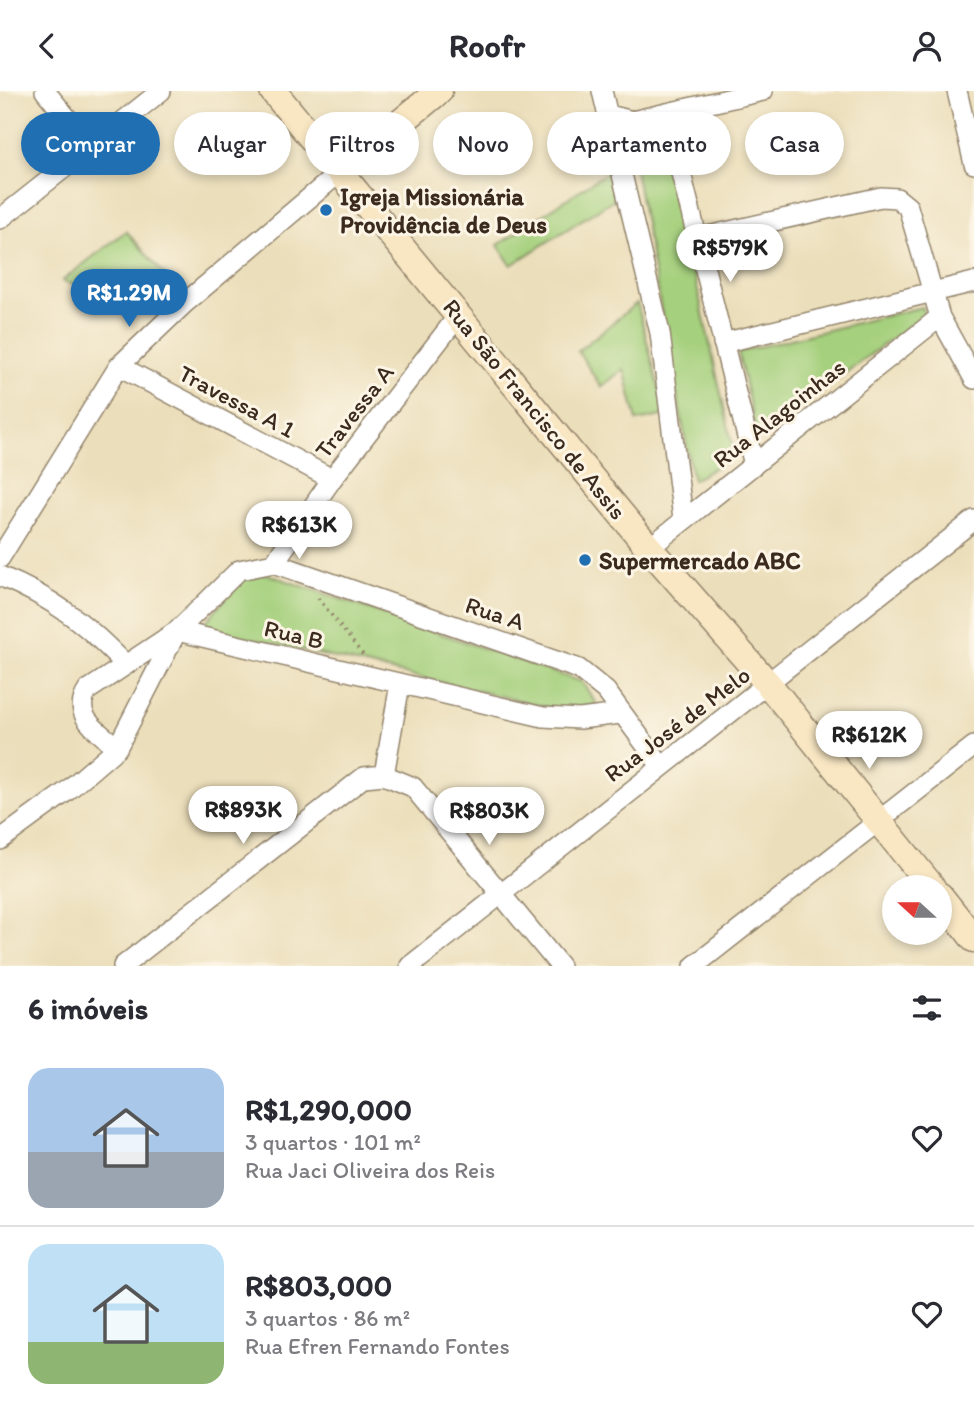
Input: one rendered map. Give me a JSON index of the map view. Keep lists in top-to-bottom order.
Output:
{
  "streets": {
    "street": [
      "Travessa A 1",
      "Rua São Francisco de Assis",
      "Travessa A",
      "Rua Alagoinhas",
      "Rua A",
      "Rua B",
      "Rua José de Melo"
    ]
  },
  "crossings": [
    ["Travessa A 1", "Travessa A"],
    ["Rua São Francisco de Assis", "Travessa A"],
    ["Rua São Francisco de Assis", "Rua Alagoinhas"],
    ["Rua São Francisco de Assis", "Rua José de Melo"],
    ["Travessa A", "Rua A"],
    ["Rua A", "Rua B"],
    ["Rua A", "Rua José de Melo"]
  ],
  "places": ["Igreja Missionária Providência de Deus", "Supermercado ABC"],
  "north": "left",
  "page": {
    "header": "Roofr",
    "chip": [
      "Comprar",
      "Alugar",
      "Filtros",
      "Novo",
      "Apartamento",
      "Casa"
    ],
    "price": [
      "R$579K",
      "R$1.29M",
      "R$613K",
      "R$612K",
      "R$893K",
      "R$803K"
    ],
    "heading": "6 imóveis",
    "list": [
      {
        "name": "R$1,290,000",
        "note": "3 quartos · 101 m² · Rua Jaci Oliveira dos Reis"
      },
      {
        "name": "R$803,000",
        "note": "3 quartos · 86 m² · Rua Efren Fernando Fontes"
      }
    ]
  }
}
